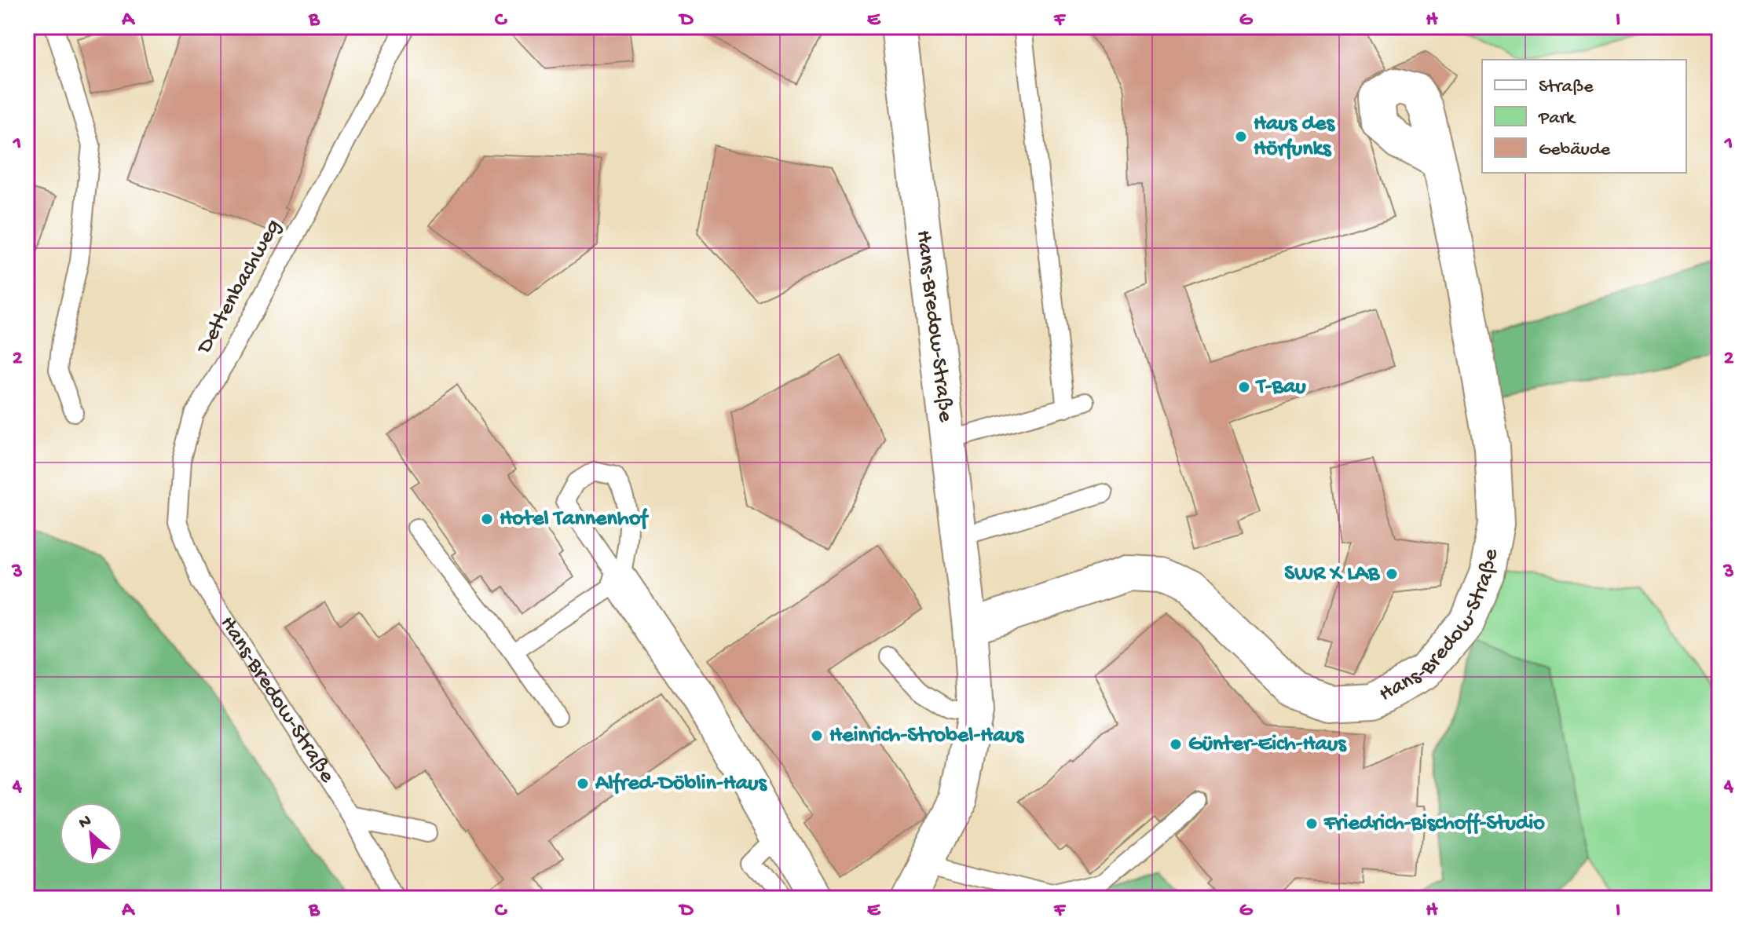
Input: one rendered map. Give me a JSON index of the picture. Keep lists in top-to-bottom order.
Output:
{
  "streets": {
    "street": ["Hans-Bredow-Straße"],
    "lane": ["Dettenbachweg"]
  },
  "crossings": [
    ["Dettenbachweg", "Hans-Bredow-Straße"]
  ],
  "places": [
    "Haus des Hörfunks",
    "T-Bau",
    "Hotel Tannenhof",
    "SWR X LAB",
    "Heinrich-Strobel-Haus",
    "Günter-Eich-Haus",
    "Alfred-Döblin-Haus",
    "Friedrich-Bischoff-Studio"
  ],
  "legend": ["Straße", "Park", "Gebäude"],
  "north": "top left",
  "grid": {
    "columns": [
      "A",
      "B",
      "C",
      "D",
      "E",
      "F",
      "G",
      "H",
      "I"
    ],
    "rows": [
      "1",
      "2",
      "3",
      "4"
    ]
  }
}
